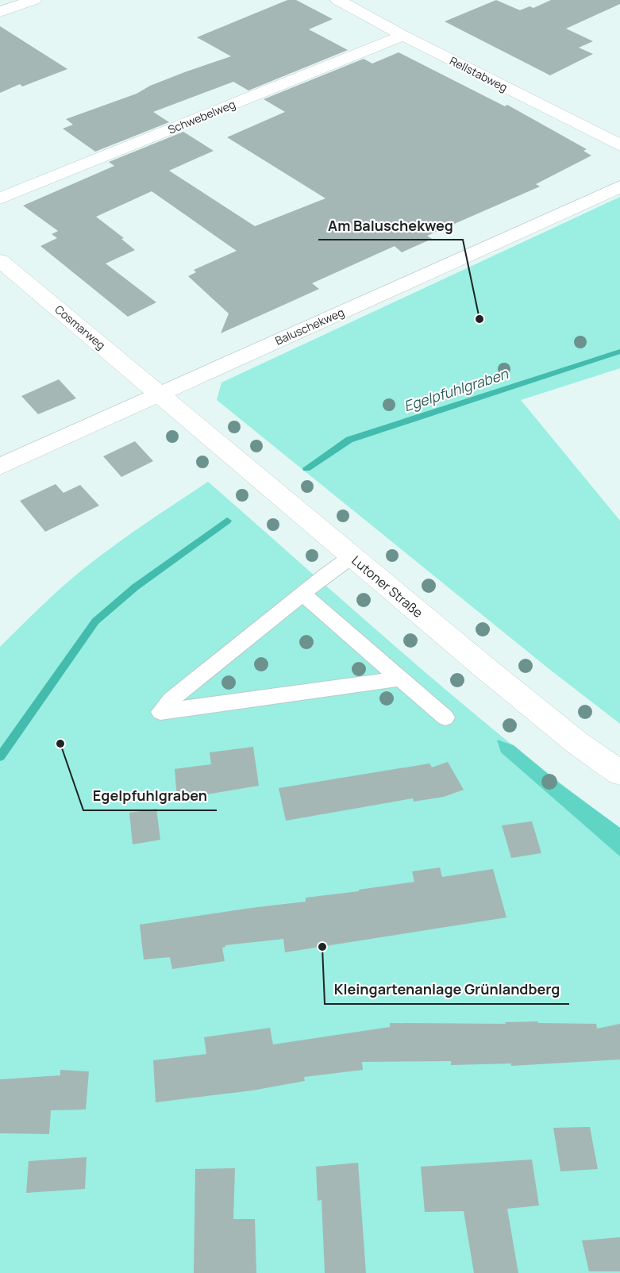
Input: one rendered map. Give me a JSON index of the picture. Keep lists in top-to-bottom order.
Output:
{
  "streets": {
    "street": [
      "Rellstabweg",
      "Schwebelweg",
      "Baluschekweg",
      "Cosmarweg",
      "Lutoner Straße"
    ]
  },
  "crossings": [
    ["Rellstabweg", "Schwebelweg"],
    ["Baluschekweg", "Cosmarweg"],
    ["Baluschekweg", "Lutoner Straße"],
    ["Cosmarweg", "Lutoner Straße"]
  ],
  "water": ["Egelpfuhlgraben"],
  "places": ["Am Baluschekweg", "Egelpfuhlgraben", "Kleingartenanlage Grünlandberg"]
}
